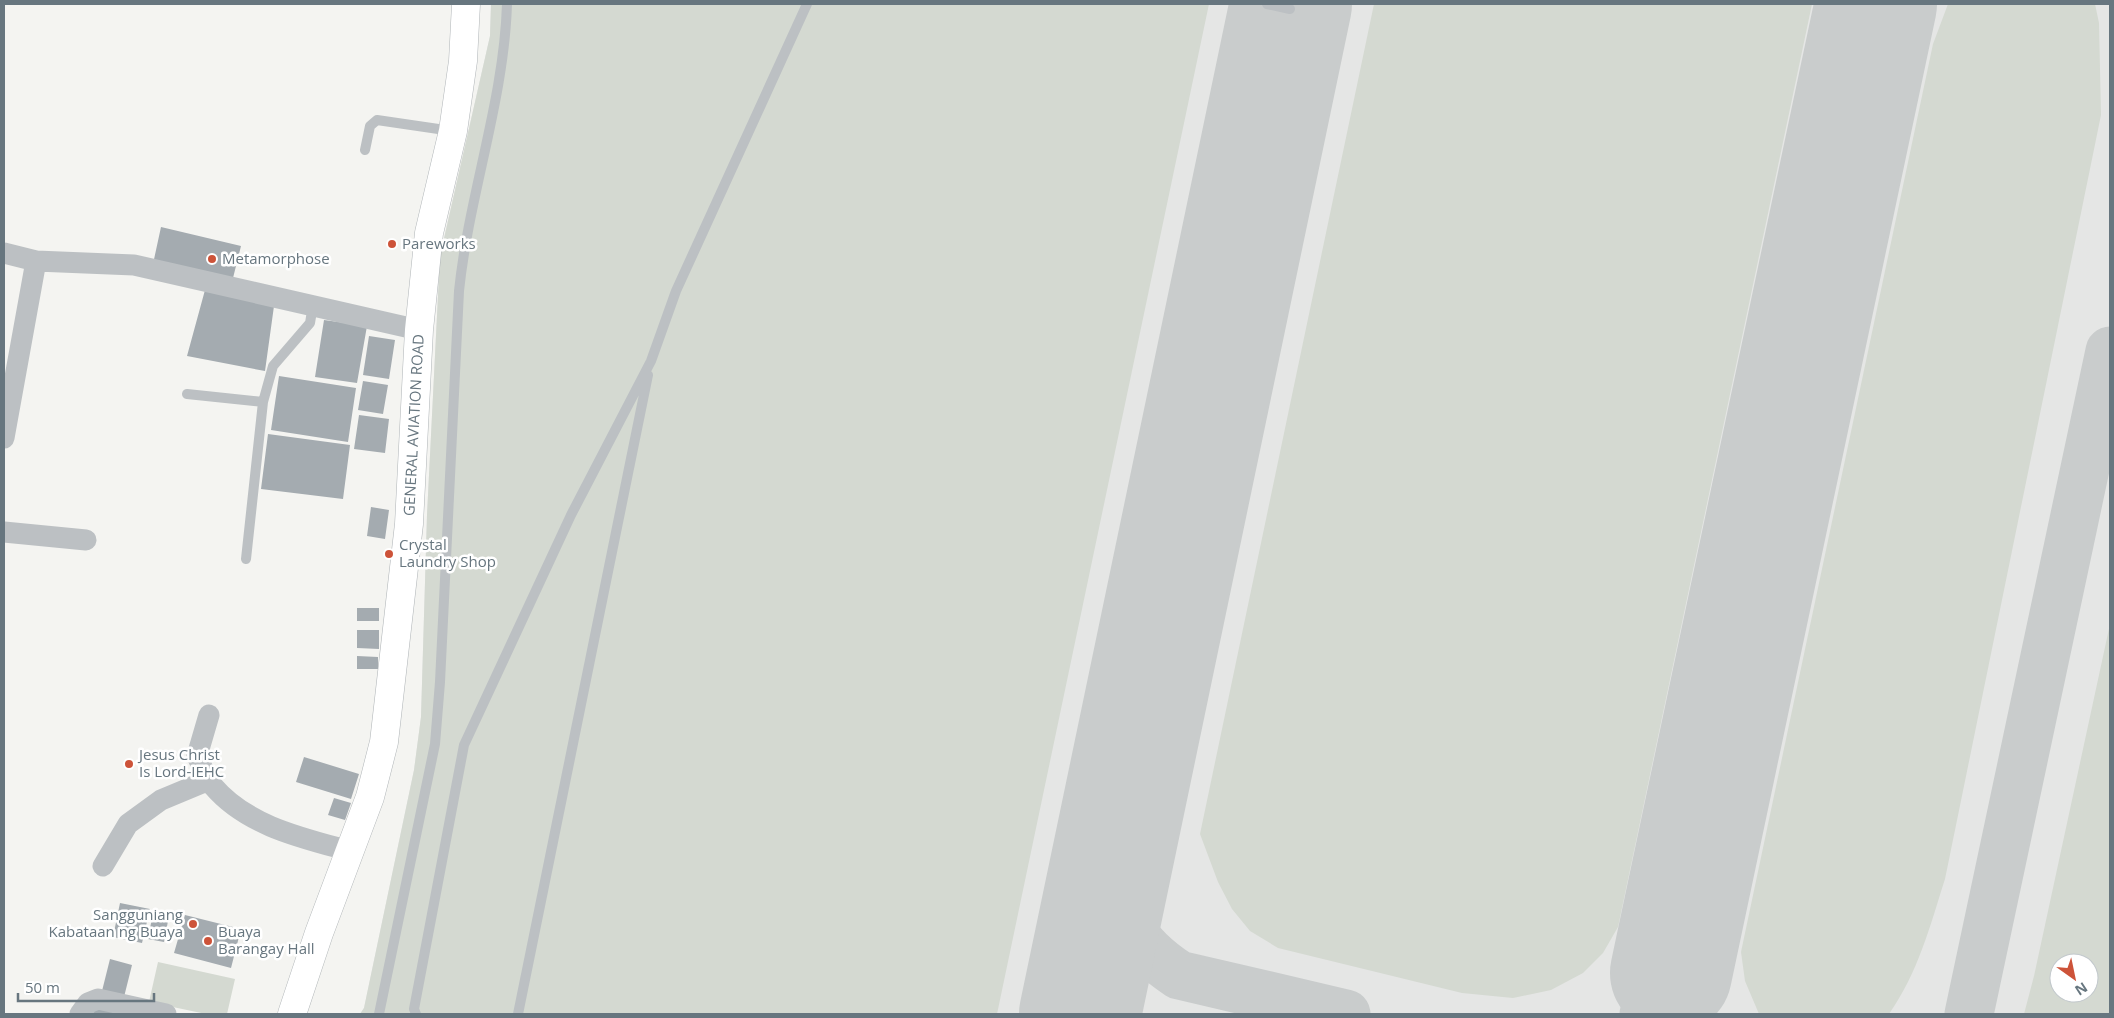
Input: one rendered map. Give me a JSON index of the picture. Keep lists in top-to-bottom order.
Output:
{
  "streets": {
    "main road": ["GENERAL AVIATION ROAD"]
  },
  "places": [
    "Pareworks",
    "Metamorphose",
    "Crystal Laundry Shop",
    "Jesus Christ Is Lord-IEHC",
    "Sangguniang Kabataan ng Buaya",
    "Buaya Barangay Hall"
  ],
  "scale_bar": "50 m",
  "north": "bottom right"
}
